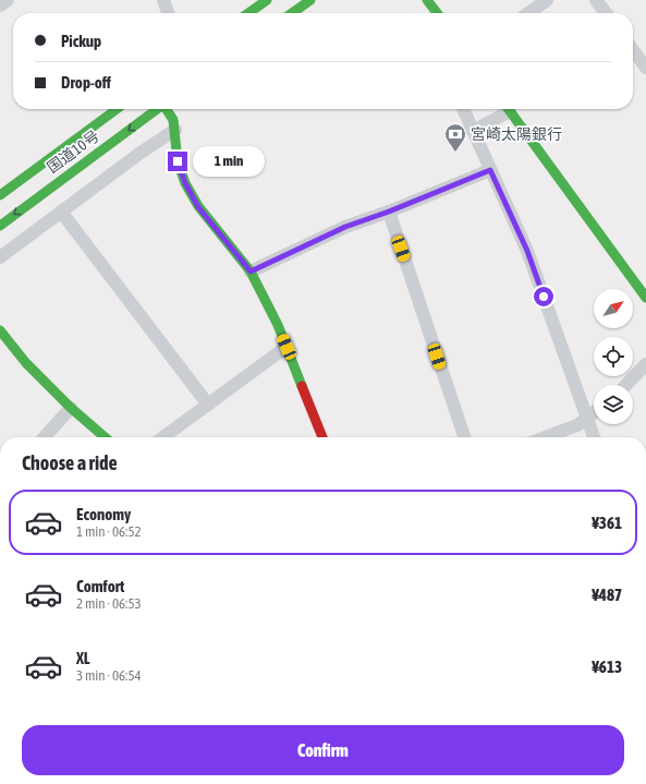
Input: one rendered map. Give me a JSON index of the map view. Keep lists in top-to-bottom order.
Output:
{
  "streets": {
    "main road": ["国道10号"]
  },
  "places": {
    "bank": ["宮崎太陽銀行"]
  },
  "north": "top right",
  "page": {
    "banner": ["Pickup", "Drop-off"],
    "bubble": "1 min",
    "heading": "Choose a ride",
    "list": [
      {
        "name": "Economy",
        "note": "1 min · 06:52",
        "value": "¥361"
      },
      {
        "name": "Comfort",
        "note": "2 min · 06:53",
        "value": "¥487"
      },
      {
        "name": "XL",
        "note": "3 min · 06:54",
        "value": "¥613"
      }
    ],
    "buttons": "Confirm"
  }
}
